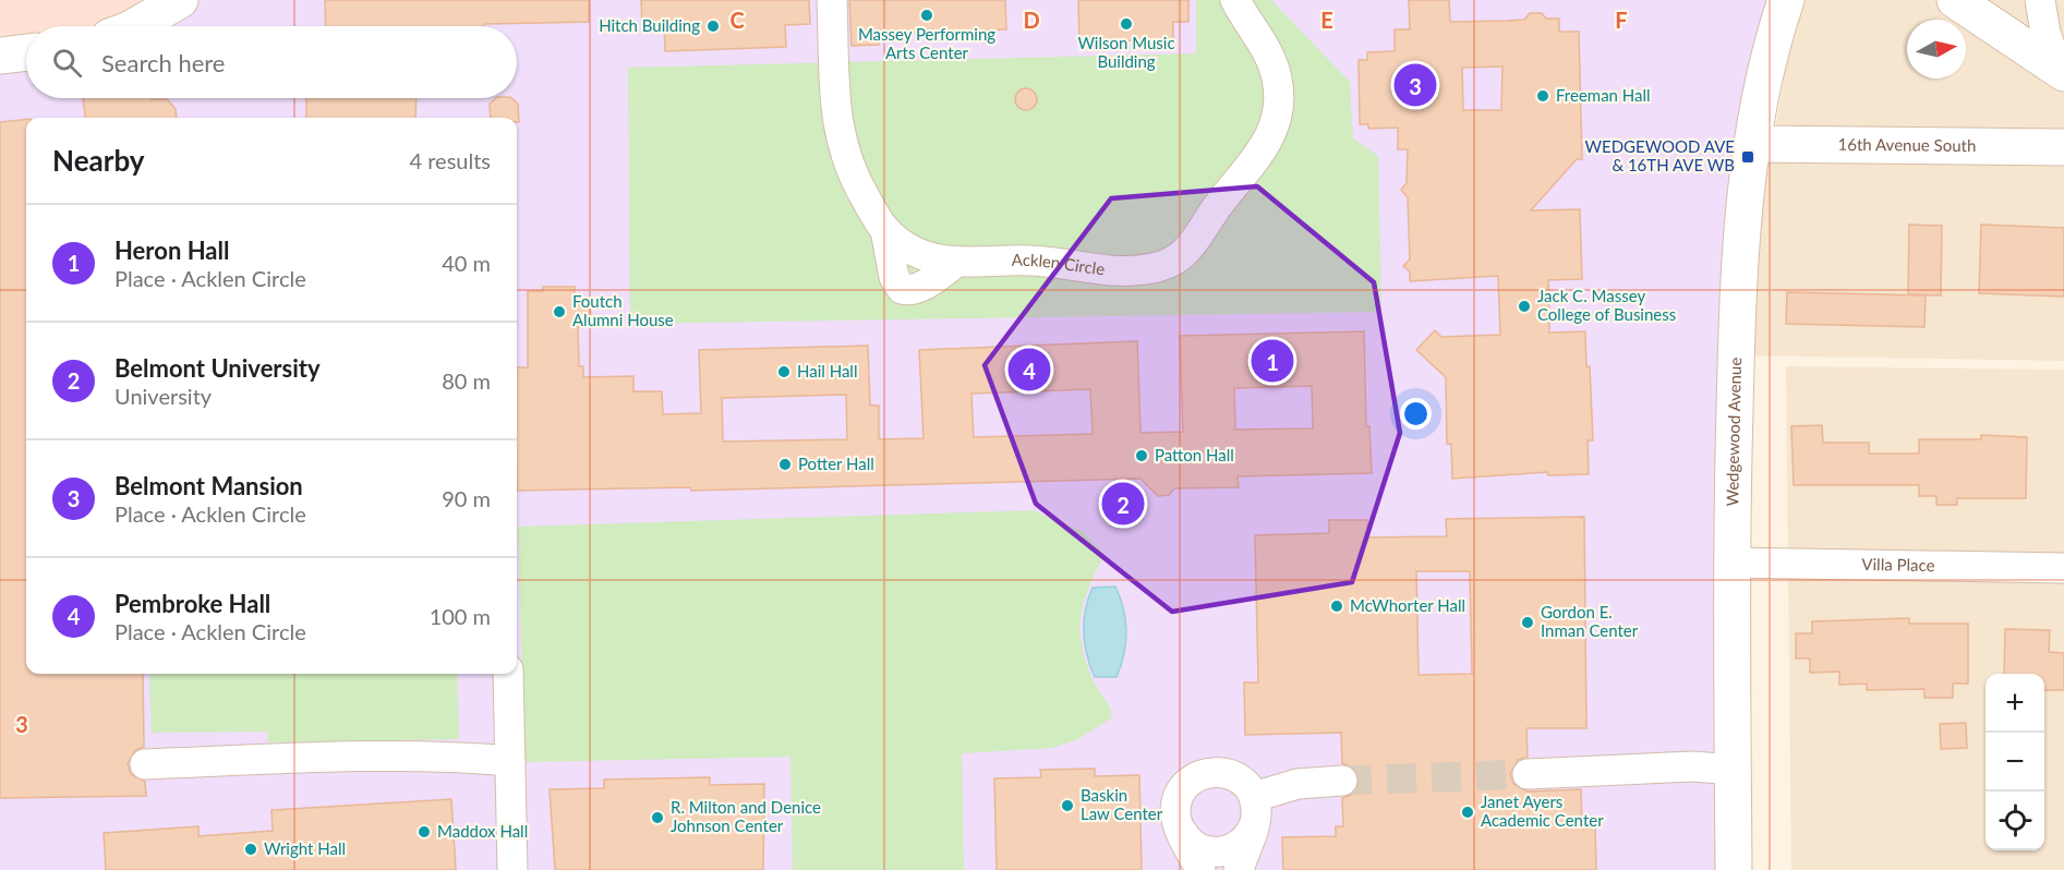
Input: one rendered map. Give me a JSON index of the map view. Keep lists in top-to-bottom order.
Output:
{
  "streets": {
    "main road": ["16th Avenue South", "Wedgewood Avenue"],
    "street": ["Acklen Circle", "Villa Place"]
  },
  "crossings": [
    ["16th Avenue South", "Wedgewood Avenue"],
    ["Wedgewood Avenue", "Villa Place"]
  ],
  "places": {
    "other": [
      "Massey Performing Arts Center",
      "Wilson Music Building",
      "Hitch Building",
      "Freeman Hall",
      "Jack C. Massey College of Business",
      "Foutch Alumni House",
      "Hail Hall",
      "Patton Hall",
      "Potter Hall",
      "McWhorter Hall",
      "Gordon E. Inman Center",
      "Baskin Law Center",
      "Janet Ayers Academic Center",
      "R. Milton and Denice Johnson Center",
      "Maddox Hall",
      "Wright Hall"
    ],
    "transit": ["WEDGEWOOD AVE & 16TH AVE WB"]
  },
  "north": "right",
  "page": {
    "search": "Search here",
    "pins": [
      "3",
      "1",
      "4",
      "2"
    ],
    "heading": ["Nearby", "4 results"],
    "list": [
      {
        "mark": "1",
        "name": "Heron Hall",
        "note": "Place · Acklen Circle",
        "value": "40 m"
      },
      {
        "mark": "2",
        "name": "Belmont University",
        "note": "University",
        "value": "80 m"
      },
      {
        "mark": "3",
        "name": "Belmont Mansion",
        "note": "Place · Acklen Circle",
        "value": "90 m"
      },
      {
        "mark": "4",
        "name": "Pembroke Hall",
        "note": "Place · Acklen Circle",
        "value": "100 m"
      }
    ],
    "map_buttons": ["+", "−"]
  },
  "grid": {
    "columns": [
      "C",
      "D",
      "E",
      "F"
    ],
    "rows": ["3"]
  }
}
